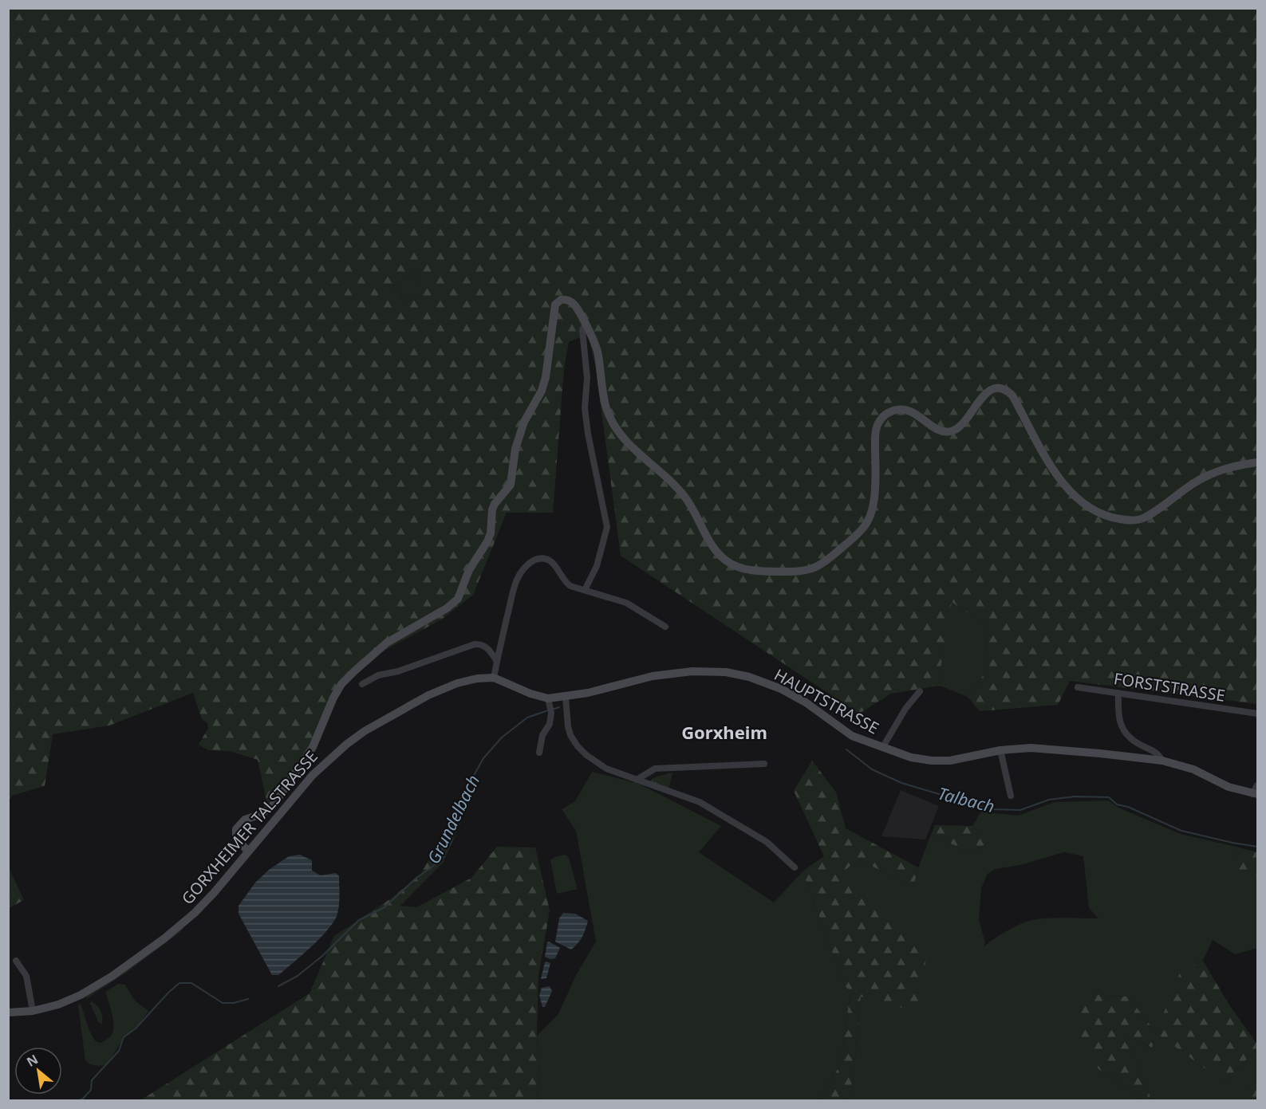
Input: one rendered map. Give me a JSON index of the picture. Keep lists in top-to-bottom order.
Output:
{
  "streets": {
    "street": ["FORSTSTRASSE", "HAUPTSTRASSE", "GORXHEIMER TALSTRASSE"]
  },
  "crossings": [
    ["HAUPTSTRASSE", "GORXHEIMER TALSTRASSE"]
  ],
  "districts": ["Gorxheim"],
  "water": ["Talbach", "Grundelbach"],
  "north": "top left"
}
